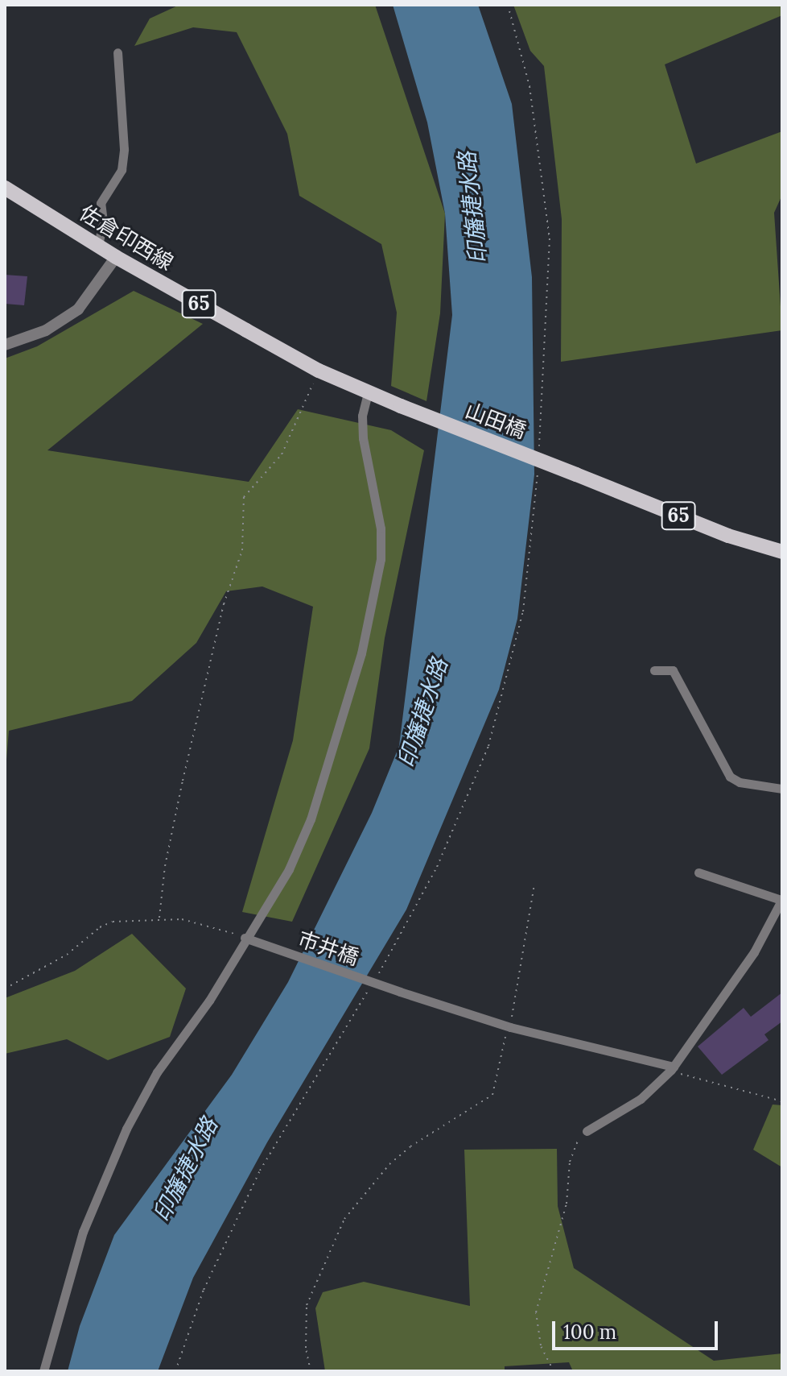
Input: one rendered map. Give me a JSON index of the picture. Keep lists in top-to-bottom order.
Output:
{
  "streets": {
    "main road": ["佐倉印西線", "65", "山田橋"],
    "street": ["市井橋"]
  },
  "crossings": [
    ["佐倉印西線", "山田橋"]
  ],
  "water": ["印旛捷水路"],
  "scale_bar": "100 m"
}
